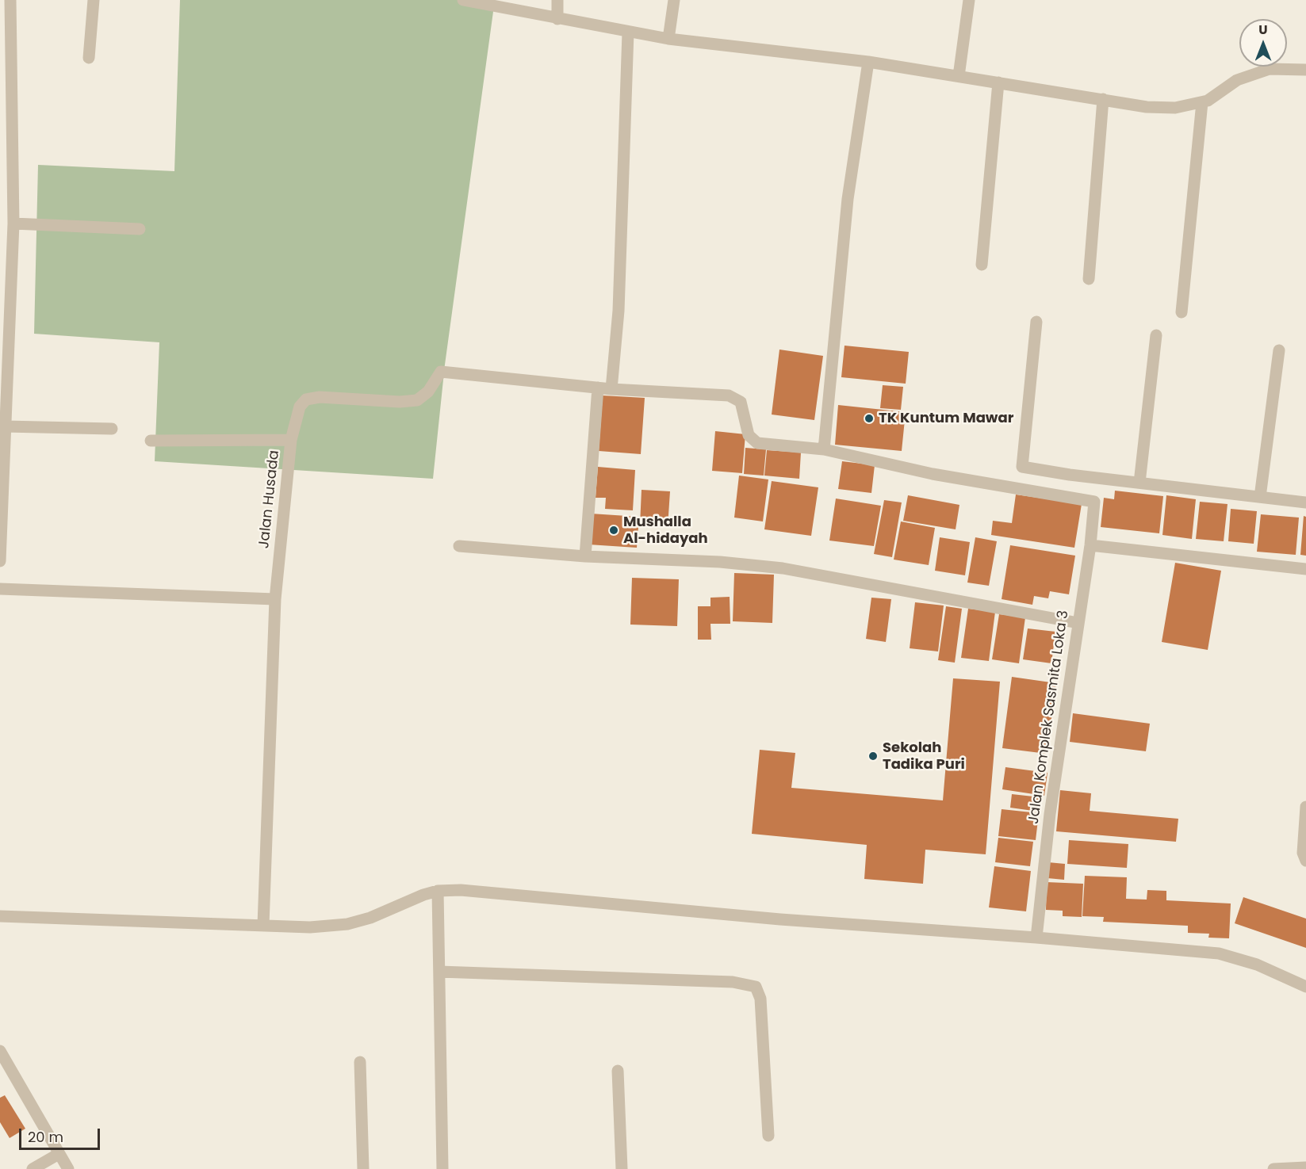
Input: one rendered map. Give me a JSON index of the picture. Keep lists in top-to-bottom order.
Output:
{
  "streets": {
    "street": ["Jalan Husada", "Jalan Komplek Sasmita Loka 3"]
  },
  "crossings": [
    ["Jalan Husada", "Jalan Komplek Sasmita Loka 3"]
  ],
  "places": ["TK Kuntum Mawar", "Mushalla Al-hidayah", "Sekolah Tadika Puri"],
  "scale_bar": "20 m",
  "north": "top"
}
